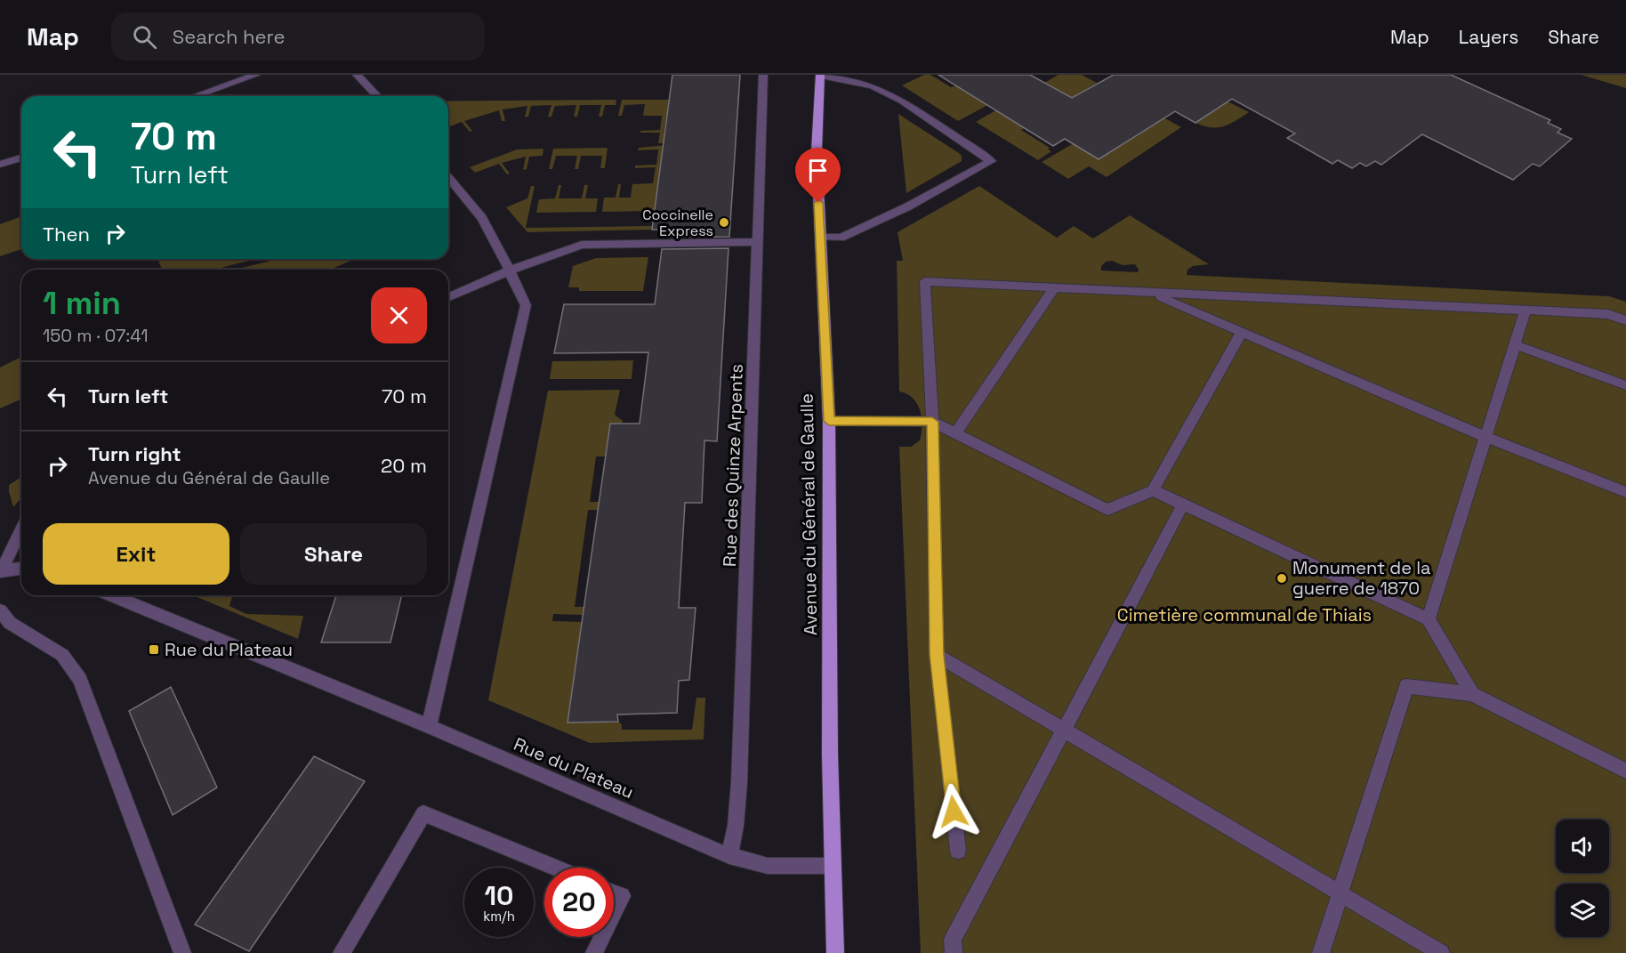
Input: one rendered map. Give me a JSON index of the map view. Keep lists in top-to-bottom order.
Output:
{
  "streets": {
    "main road": ["Avenue du Général de Gaulle"],
    "street": ["Rue des Quinze Arpents", "Rue du Plateau"]
  },
  "crossings": [
    ["Rue des Quinze Arpents", "Rue du Plateau"],
    ["Avenue du Général de Gaulle", "Rue du Plateau"]
  ],
  "parks": ["Cimetière communal de Thiais"],
  "places": {
    "other": ["Coccinelle Express", "Monument de la guerre de 1870"],
    "transit": ["Rue du Plateau"]
  },
  "page": {
    "header": "Map",
    "search": "Search here",
    "nav": ["Map", "Layers", "Share"],
    "turn": ["70 m", "Turn left"],
    "then": "Then",
    "heading": ["1 min", "150 m · 07:41"],
    "list": [
      {
        "name": "Turn left",
        "value": "70 m"
      },
      {
        "name": "Turn right",
        "note": "Avenue du Général de Gaulle",
        "value": "20 m"
      }
    ],
    "buttons": ["Exit", "Share"],
    "speed": "10 km/h",
    "limit": "20"
  }
}
